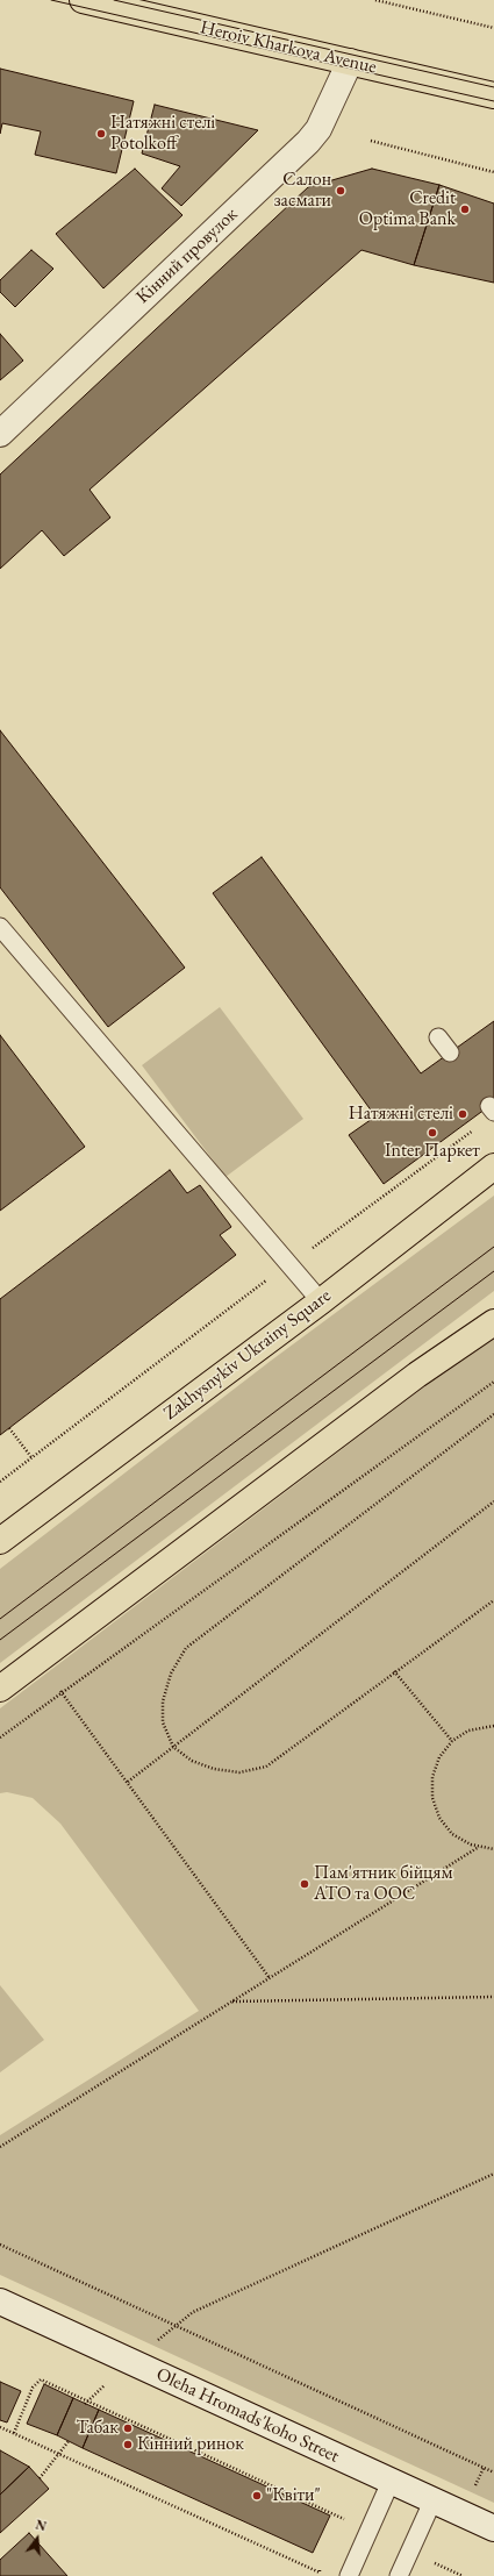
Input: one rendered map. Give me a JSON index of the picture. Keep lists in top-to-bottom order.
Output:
{
  "streets": {
    "main road": [
      "Heroiv Kharkova Avenue",
      "Кінний провулок",
      "Zakhysnykiv Ukrainy Square",
      "Oleha Hromadsʹkoho Street"
    ]
  },
  "crossings": [
    ["Heroiv Kharkova Avenue", "Кінний провулок"]
  ],
  "places": [
    "Натяжні стелі Potolkoff",
    "Салон засмаги",
    "Credit Optima Bank",
    "Натяжні стелі",
    "Inter Паркет",
    "Пам'ятник бійцям АТО та ООС",
    "Табак",
    "Кінний ринок",
    "\"Квіти\""
  ],
  "north": "top"
}
